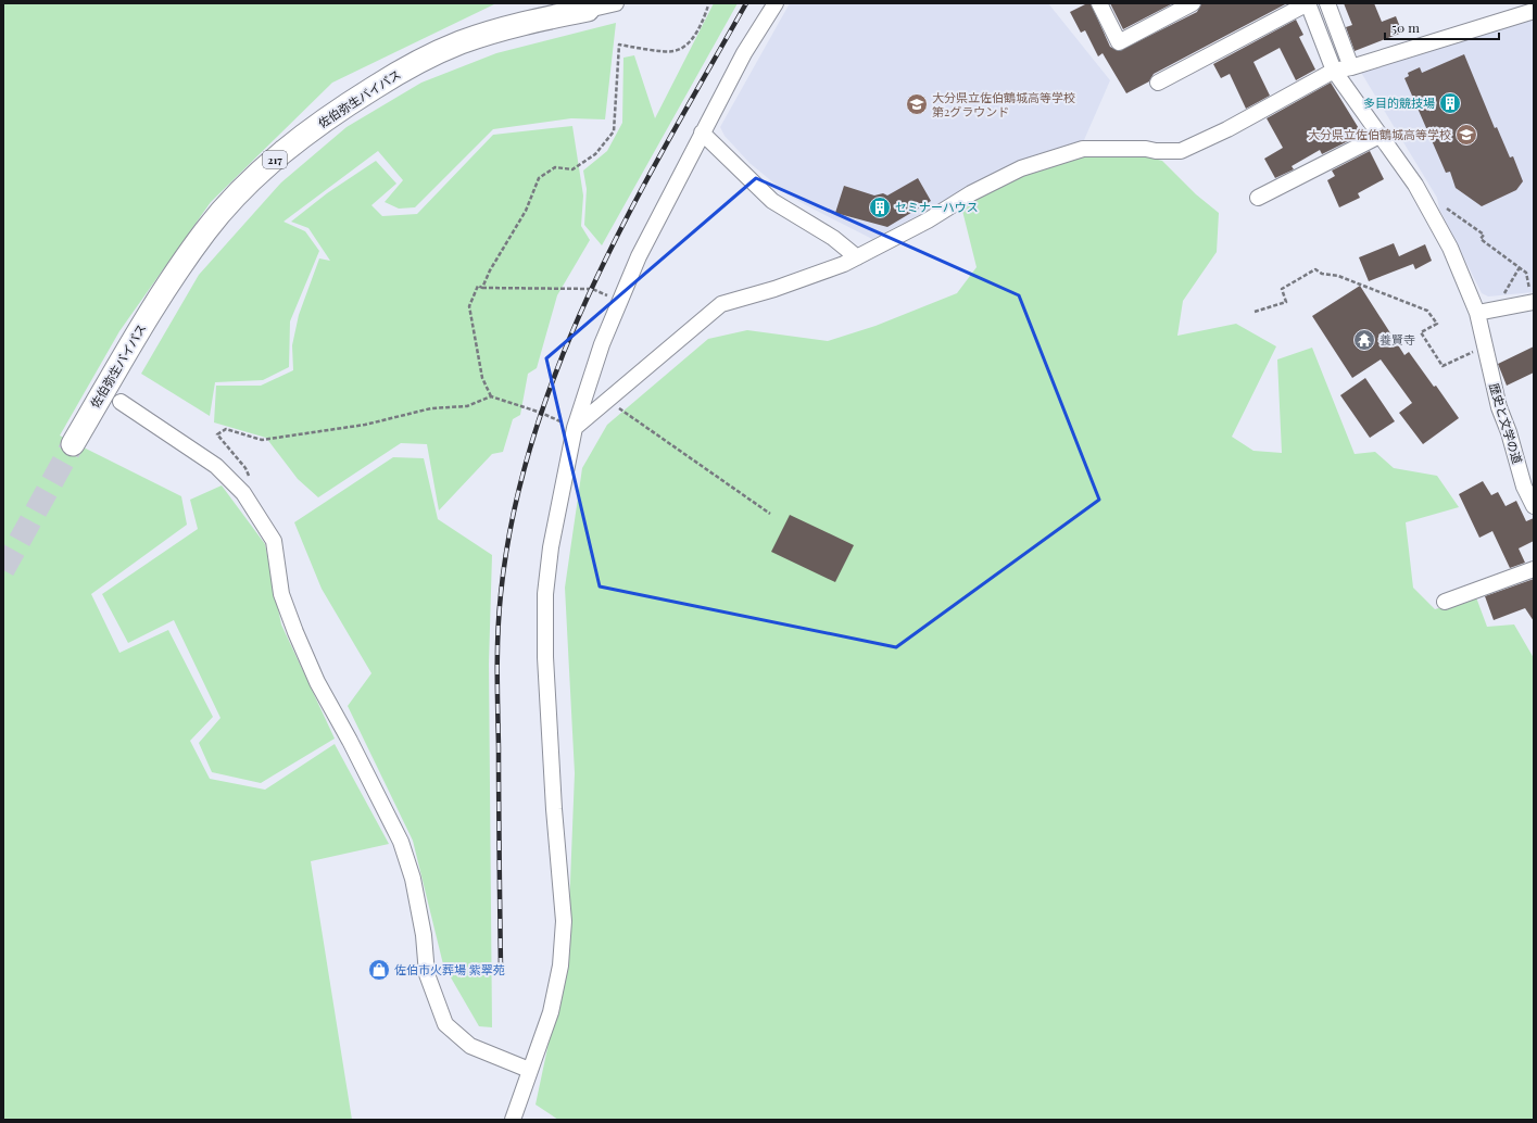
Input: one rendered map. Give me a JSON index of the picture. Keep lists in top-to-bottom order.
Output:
{
  "streets": {
    "highway": ["佐伯弥生バイパス", "217"],
    "street": ["歴史と文学の道"]
  },
  "places": {
    "building": ["多目的競技場", "セミナーハウス"],
    "school or university": ["大分県立佐伯鶴城高等学校 第2グラウンド", "大分県立佐伯鶴城高等学校"],
    "temple": ["養賢寺"],
    "shop": ["佐伯市火葬場 紫翠苑"]
  },
  "scale_bar": "50 m"
}
